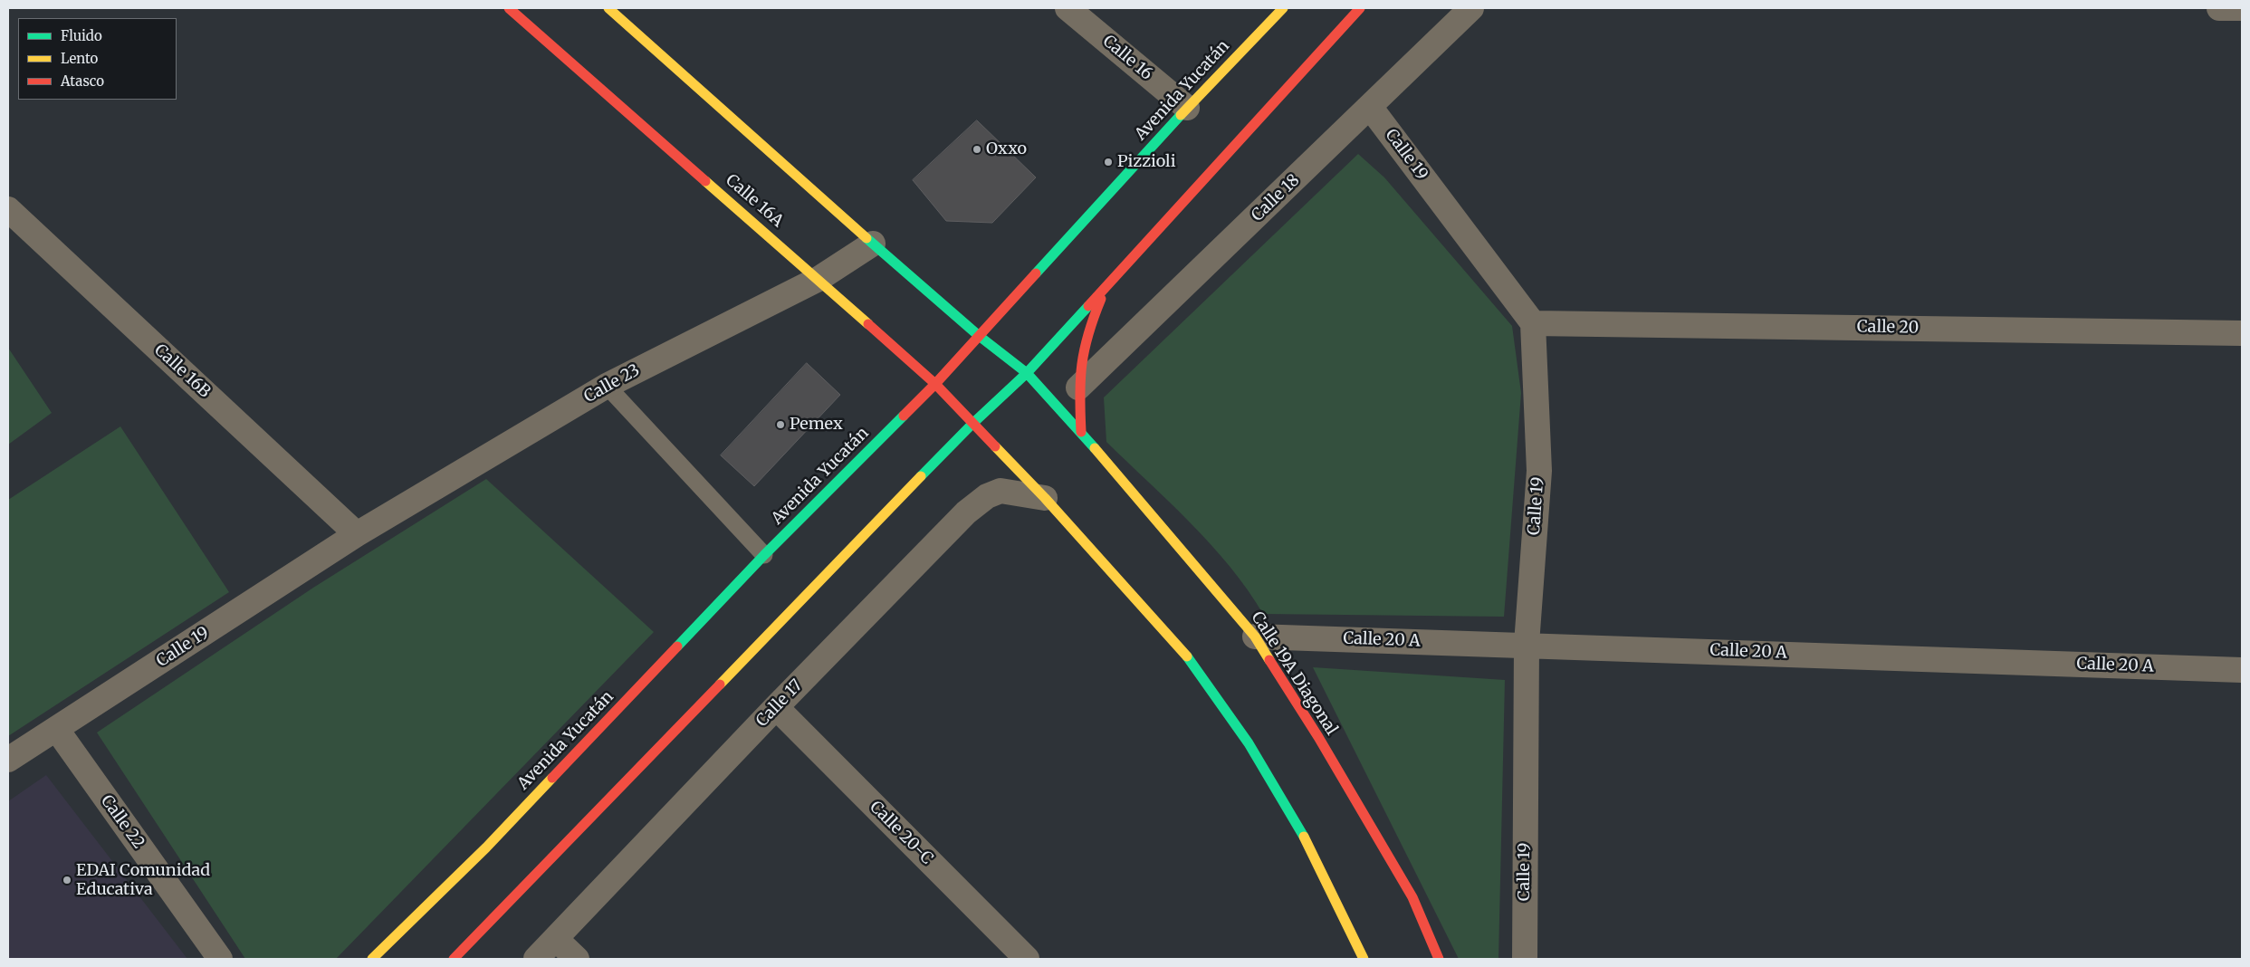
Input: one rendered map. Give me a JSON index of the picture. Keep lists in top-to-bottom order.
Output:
{
  "streets": {
    "main road": ["Avenida Yucatán", "Calle 16A", "Calle 19A Diagonal"],
    "street": [
      "Calle 16",
      "Calle 19",
      "Calle 18",
      "Calle 20",
      "Calle 16B",
      "Calle 23",
      "Calle 20 A",
      "Calle 17",
      "Calle 22",
      "Calle 20-C"
    ]
  },
  "crossings": [
    ["Calle 16", "Avenida Yucatán"],
    ["Avenida Yucatán", "Calle 16A"],
    ["Calle 19", "Calle 18"],
    ["Calle 19", "Calle 20"],
    ["Calle 19", "Calle 16B"],
    ["Calle 19", "Calle 23"],
    ["Calle 19", "Calle 20 A"],
    ["Calle 19", "Calle 22"],
    ["Calle 16A", "Calle 23"],
    ["Calle 16B", "Calle 23"],
    ["Calle 20 A", "Calle 19A Diagonal"],
    ["Calle 17", "Calle 20-C"]
  ],
  "places": [
    "Oxxo",
    "Pizzioli",
    "Pemex",
    "EDAI Comunidad Educativa"
  ],
  "legend": ["Fluido", "Lento", "Atasco"]
}
